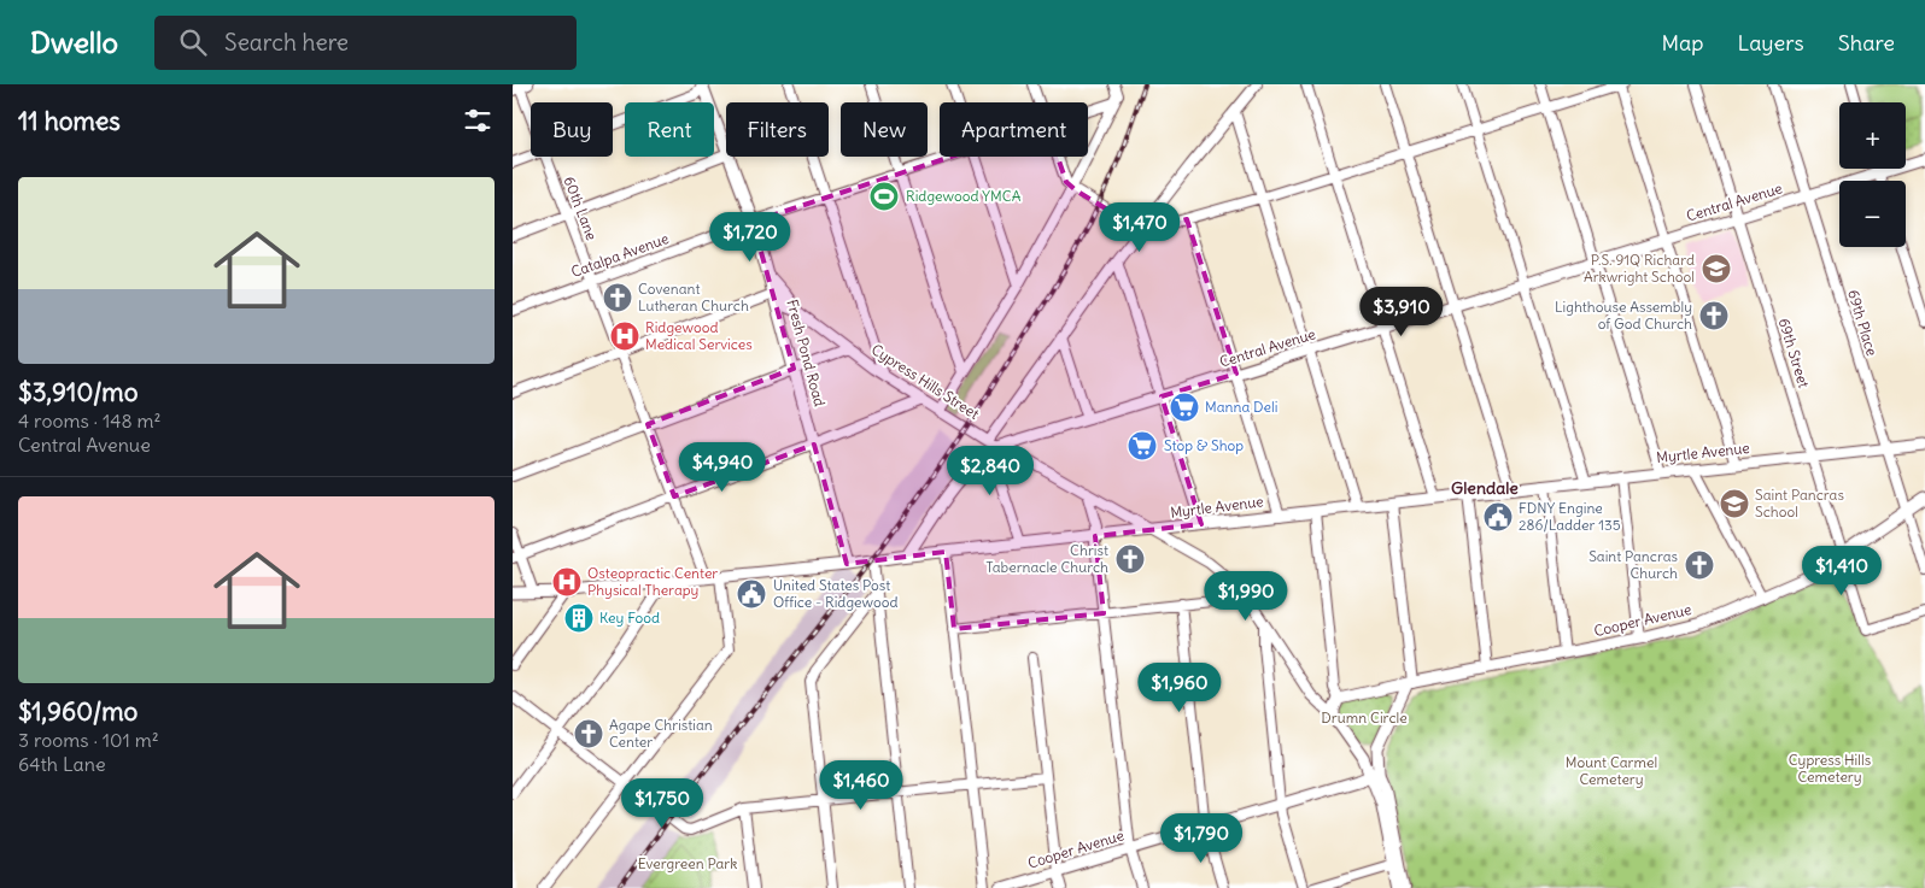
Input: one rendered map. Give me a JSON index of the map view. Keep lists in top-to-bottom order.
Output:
{
  "streets": {
    "main road": [
      "Central Avenue",
      "Fresh Pond Road",
      "Cypress Hills Street",
      "Myrtle Avenue",
      "Cooper Avenue"
    ],
    "street": [
      "60th Lane",
      "Catalpa Avenue",
      "69th Place",
      "69th Street"
    ]
  },
  "crossings": [
    ["Central Avenue", "69th Place"],
    ["Central Avenue", "69th Street"],
    ["Central Avenue", "Cypress Hills Street"],
    ["Central Avenue", "Myrtle Avenue"],
    ["60th Lane", "Catalpa Avenue"],
    ["60th Lane", "Myrtle Avenue"],
    ["Catalpa Avenue", "Fresh Pond Road"],
    ["69th Place", "Myrtle Avenue"],
    ["69th Place", "Cooper Avenue"],
    ["Fresh Pond Road", "Cypress Hills Street"],
    ["Fresh Pond Road", "Myrtle Avenue"],
    ["69th Street", "Myrtle Avenue"],
    ["69th Street", "Cooper Avenue"],
    ["Cypress Hills Street", "Myrtle Avenue"],
    ["Cypress Hills Street", "Cooper Avenue"]
  ],
  "districts": ["Glendale"],
  "parks": [
    "Drumn Circle",
    "Cypress Hills Cemetery",
    "Mount Carmel Cemetery",
    "Evergreen Park"
  ],
  "places": {
    "sports": ["Ridgewood YMCA"],
    "school or university": ["P.S. 91Q Richard Arkwright School", "Saint Pancras School"],
    "church": [
      "Covenant Lutheran Church",
      "Lighthouse Assembly of God Church",
      "Christ Tabernacle Church",
      "Saint Pancras Church",
      "Agape Christian Center"
    ],
    "hospital": ["Ridgewood Medical Services", "Osteopractic Center Physical Therapy"],
    "supermarket": ["Manna Deli", "Stop & Shop"],
    "public building": ["FDNY Engine 286/Ladder 135", "United States Post Office - Ridgewood"],
    "building": ["Key Food"]
  },
  "page": {
    "header": "Dwello",
    "search": "Search here",
    "nav": ["Map", "Layers", "Share"],
    "heading": "11 homes",
    "map_buttons": ["+", "−"],
    "chip": [
      "Buy",
      "Rent",
      "Filters",
      "New",
      "Apartment"
    ],
    "list": [
      {
        "name": "$3,910/mo",
        "note": "4 rooms · 148 m² · Central Avenue"
      },
      {
        "name": "$1,960/mo",
        "note": "3 rooms · 101 m² · 64th Lane"
      }
    ],
    "price": [
      "$1,470",
      "$1,720",
      "$3,910",
      "$4,940",
      "$2,840",
      "$1,410",
      "$1,990",
      "$1,960",
      "$1,460",
      "$1,750",
      "$1,790"
    ]
  }
}
